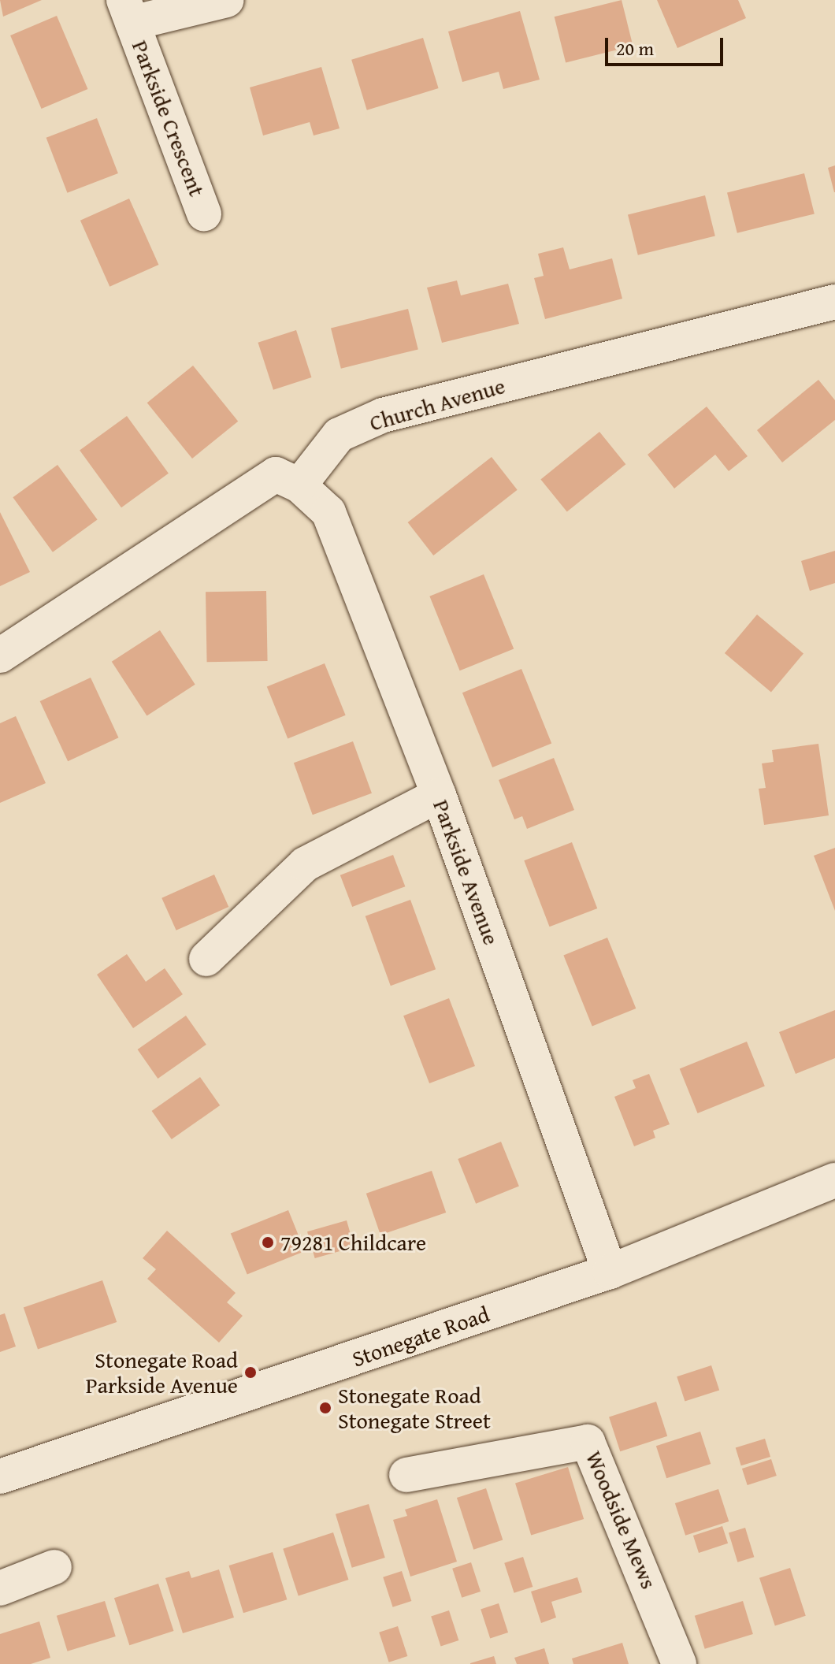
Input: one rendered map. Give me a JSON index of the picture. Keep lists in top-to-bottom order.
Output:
{
  "streets": {
    "street": [
      "Parkside Crescent",
      "Church Avenue",
      "Parkside Avenue",
      "Stonegate Road",
      "Woodside Mews"
    ]
  },
  "crossings": [
    ["Church Avenue", "Parkside Avenue"],
    ["Parkside Avenue", "Stonegate Road"]
  ],
  "places": ["79281 Childcare", "Stonegate Road Parkside Avenue", "Stonegate Road Stonegate Street"],
  "scale_bar": "20 m"
}
